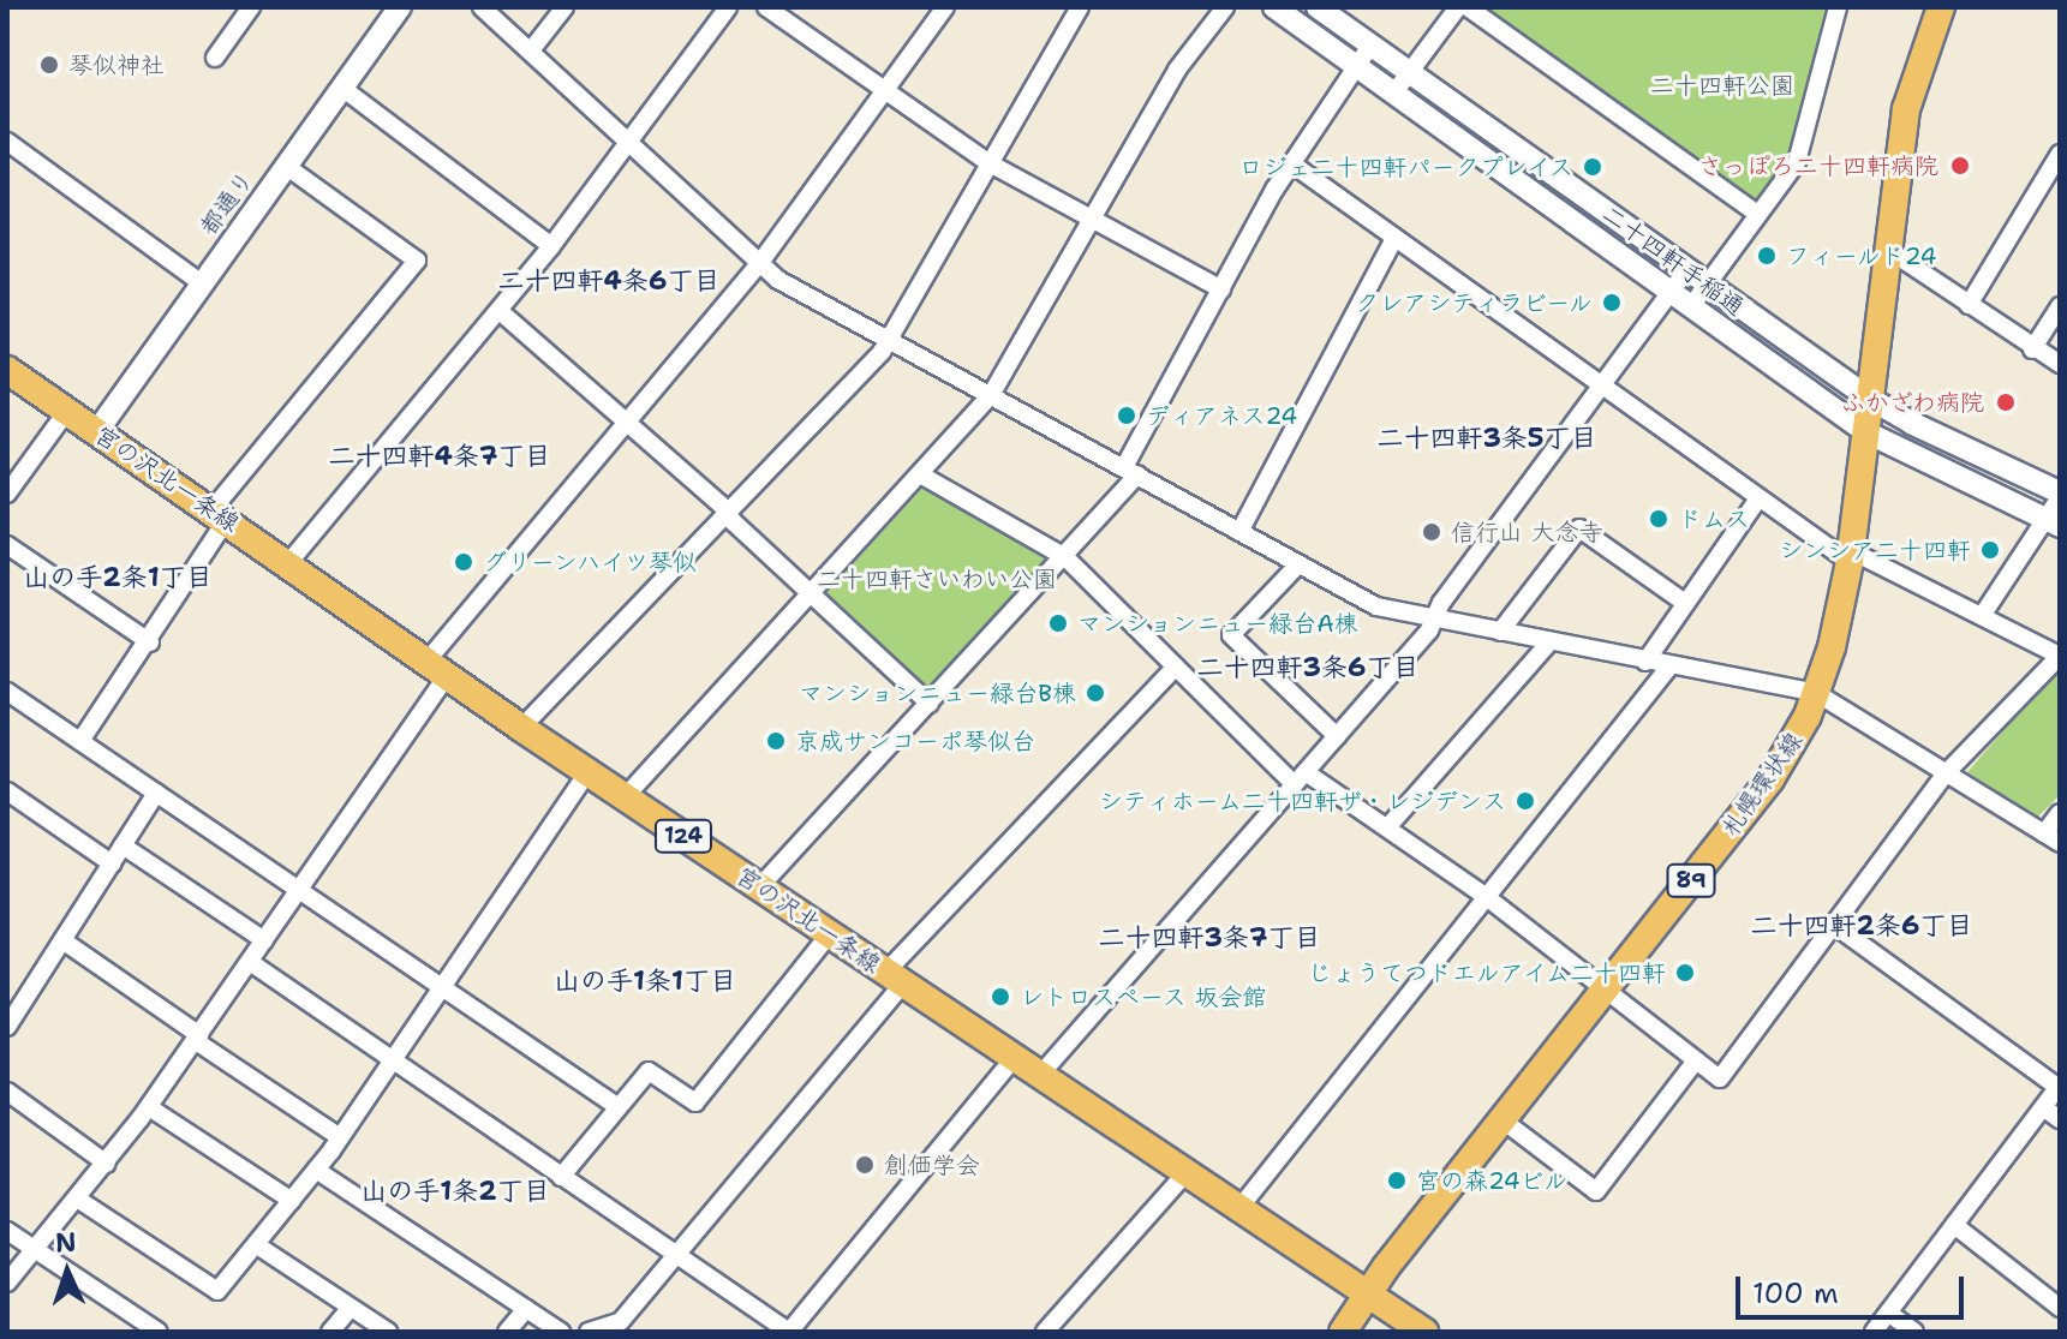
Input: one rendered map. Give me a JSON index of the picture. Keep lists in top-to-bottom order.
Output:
{
  "streets": {
    "main road": [
      "宮の沢北一条線",
      "札幌環状線",
      "124",
      "89"
    ],
    "street": ["都通り", "二十四軒手稲通"]
  },
  "crossings": [
    ["都通り", "宮の沢北一条線"],
    ["二十四軒手稲通", "札幌環状線"],
    ["宮の沢北一条線", "札幌環状線"]
  ],
  "districts": [
    "二十四軒4条6丁目",
    "二十四軒3条5丁目",
    "二十四軒4条7丁目",
    "山の手2条1丁目",
    "二十四軒3条6丁目",
    "二十四軒2条6丁目",
    "二十四軒3条7丁目",
    "山の手1条1丁目",
    "山の手1条2丁目"
  ],
  "parks": ["二十四軒公園", "二十四軒さいわい公園"],
  "places": [
    "琴似神社",
    "さっぽろ二十四軒病院",
    "ロジェ二十四軒パークプレイス",
    "フィールド24",
    "クレアシティラビール",
    "ふかざわ病院",
    "ディアネス24",
    "ドムス",
    "信行山 大念寺",
    "シンシア二十四軒",
    "グリーンハイツ琴似",
    "マンションニュー緑台A棟",
    "マンションニュー緑台B棟",
    "京成サンコーポ琴似台",
    "シティホーム二十四軒ザ・レジデンス",
    "じょうてつドエルアイム二十四軒",
    "レトロスペース 坂会館",
    "創価学会",
    "宮の森24ビル"
  ],
  "scale_bar": "100 m",
  "north": "top"
}
